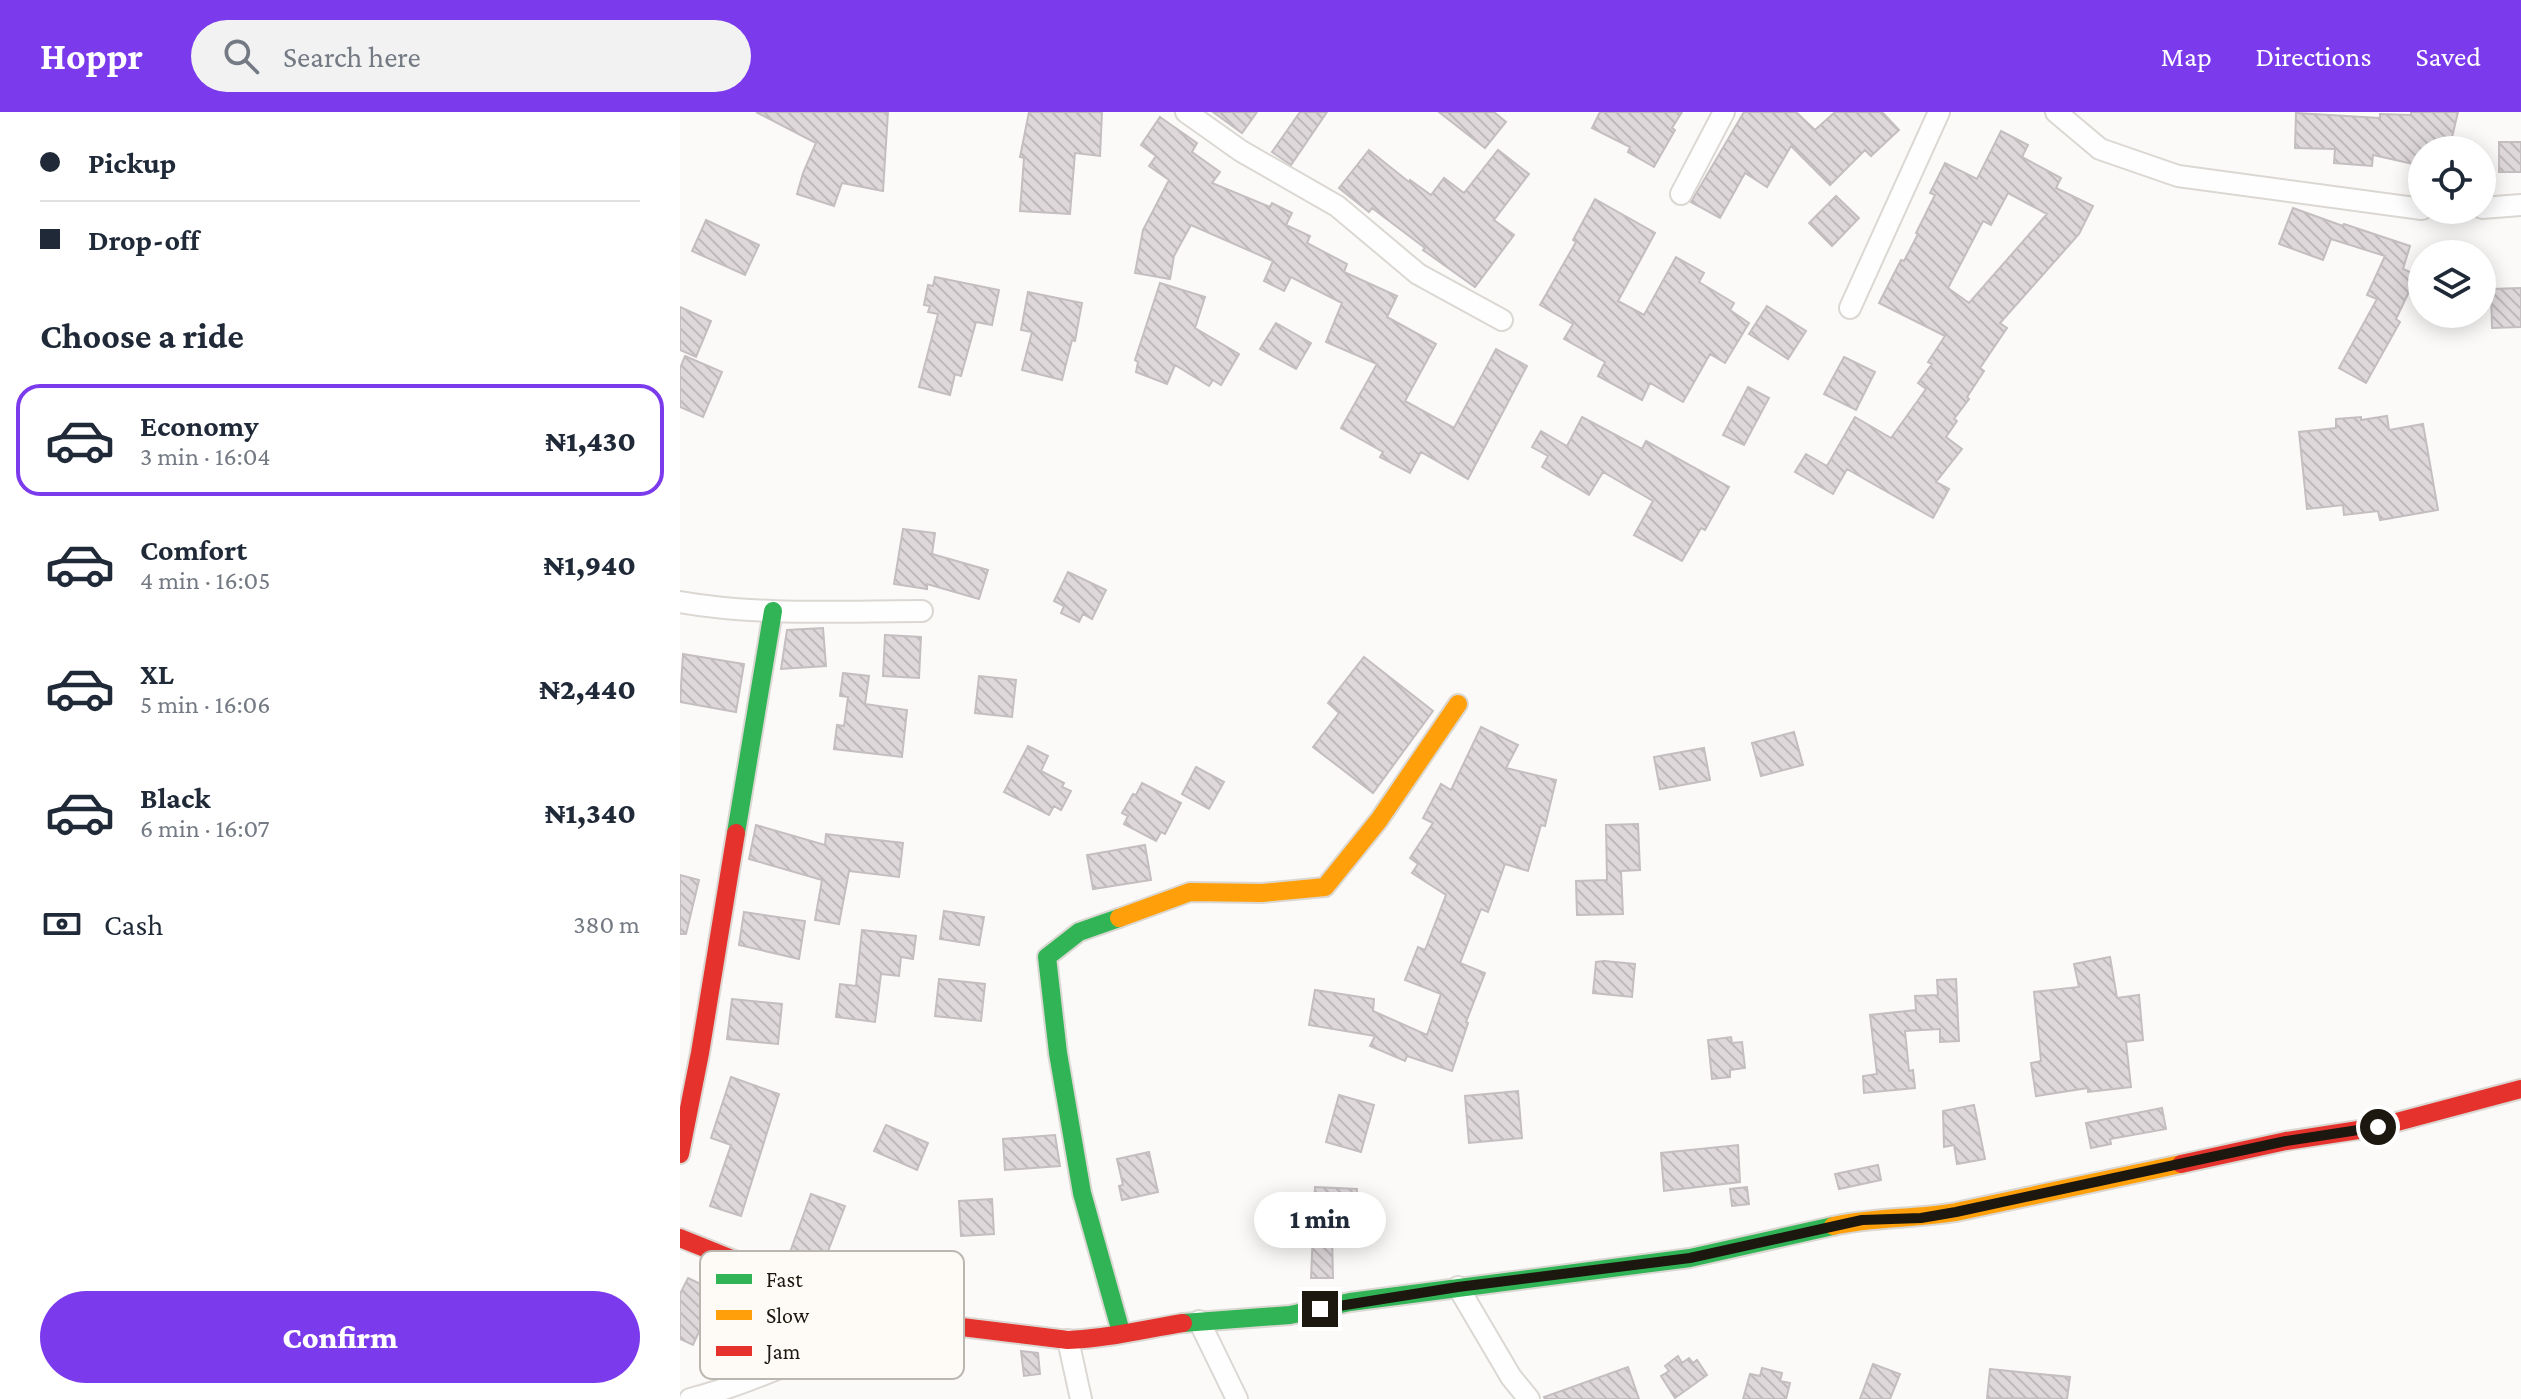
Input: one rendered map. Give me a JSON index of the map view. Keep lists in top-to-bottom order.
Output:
{
  "legend": ["Fast", "Slow", "Jam"],
  "page": {
    "header": "Hoppr",
    "search": "Search here",
    "nav": ["Map", "Directions", "Saved"],
    "banner": ["Pickup", "Drop-off"],
    "heading": "Choose a ride",
    "list": [
      {
        "name": "Economy",
        "note": "3 min · 16:04",
        "value": "₦1,430"
      },
      {
        "name": "Comfort",
        "note": "4 min · 16:05",
        "value": "₦1,940"
      },
      {
        "name": "XL",
        "note": "5 min · 16:06",
        "value": "₦2,440"
      },
      {
        "name": "Black",
        "note": "6 min · 16:07",
        "value": "₦1,340"
      }
    ],
    "pay": ["Cash", "380 m"],
    "bubble": "1 min",
    "buttons": "Confirm"
  }
}
